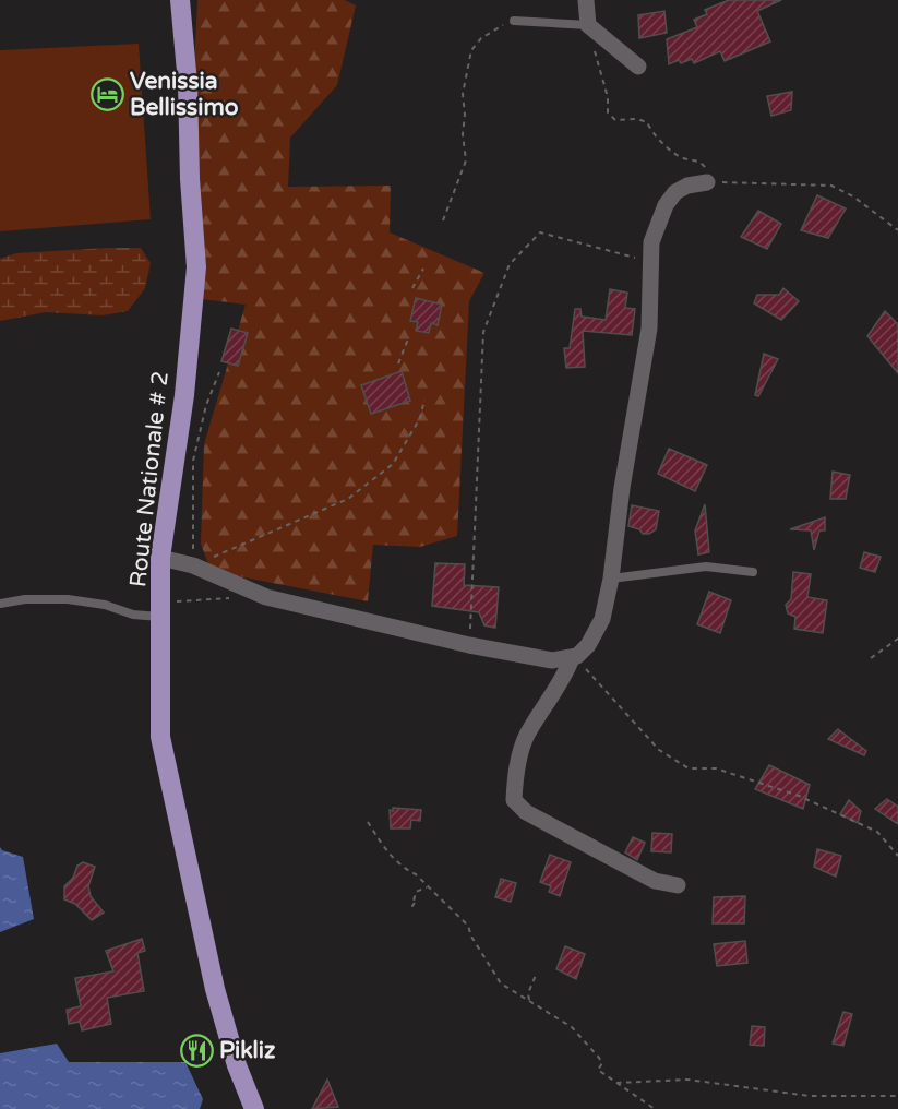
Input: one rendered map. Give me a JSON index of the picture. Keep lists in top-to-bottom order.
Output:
{
  "streets": {
    "main road": ["Route Nationale # 2"]
  },
  "places": {
    "hotel": ["Venissia Bellissimo"],
    "restaurant": ["Pikliz"]
  }
}
